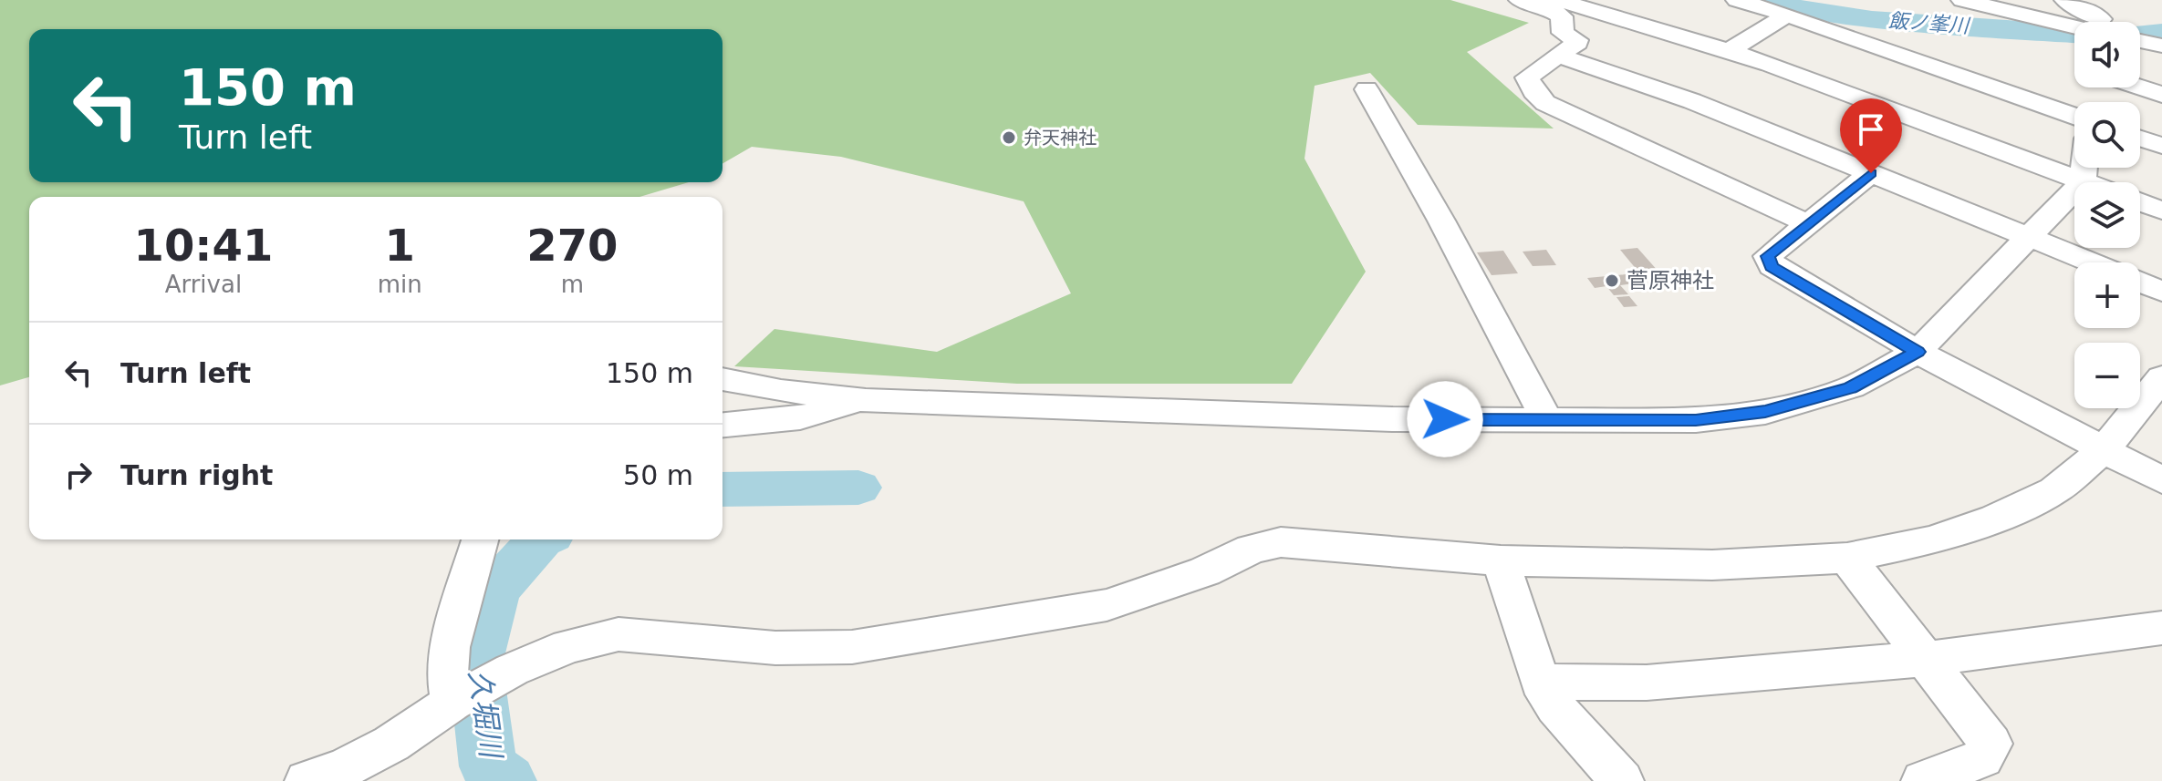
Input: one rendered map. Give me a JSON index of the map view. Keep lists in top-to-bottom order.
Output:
{
  "water": ["飯ノ峯川", "久堀川"],
  "places": ["弁天神社", "菅原神社"],
  "page": {
    "map_buttons": ["+", "−"],
    "turn": ["150 m", "Turn left"],
    "eta": [
      "10:41",
      "Arrival",
      "1",
      "min",
      "270",
      "m"
    ],
    "list": [
      {
        "name": "Turn left",
        "value": "150 m"
      },
      {
        "name": "Turn right",
        "value": "50 m"
      }
    ]
  }
}
